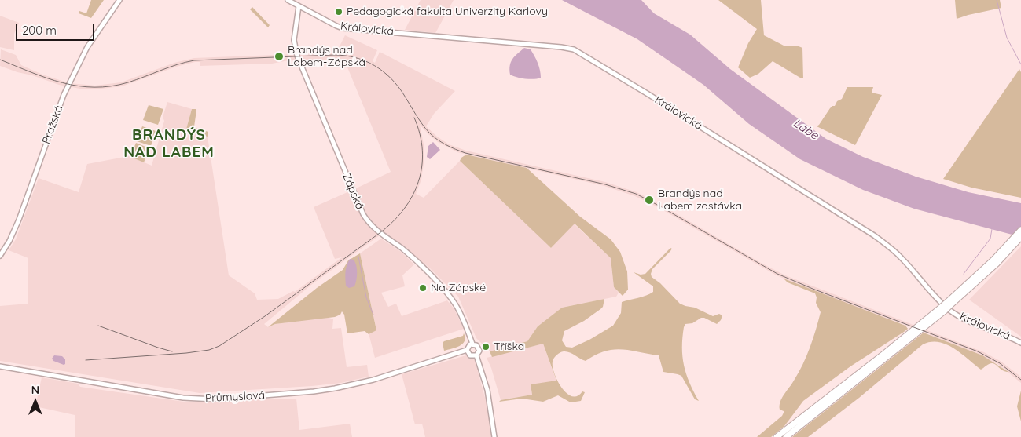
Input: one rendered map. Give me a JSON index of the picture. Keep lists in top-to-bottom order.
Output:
{
  "streets": {
    "main road": [
      "Královická",
      "Pražská",
      "Zápská",
      "Průmyslová"
    ]
  },
  "crossings": [
    ["Královická", "Zápská"],
    ["Zápská", "Průmyslová"]
  ],
  "districts": ["BRANDÝS NAD LABEM"],
  "water": ["Labe"],
  "places": [
    "Pedagogická fakulta Univerzity Karlovy",
    "Brandýs nad Labem-Zápská",
    "Brandýs nad Labem zastávka",
    "Na Zápské",
    "Tříška"
  ],
  "scale_bar": "200 m",
  "north": "top"
}
